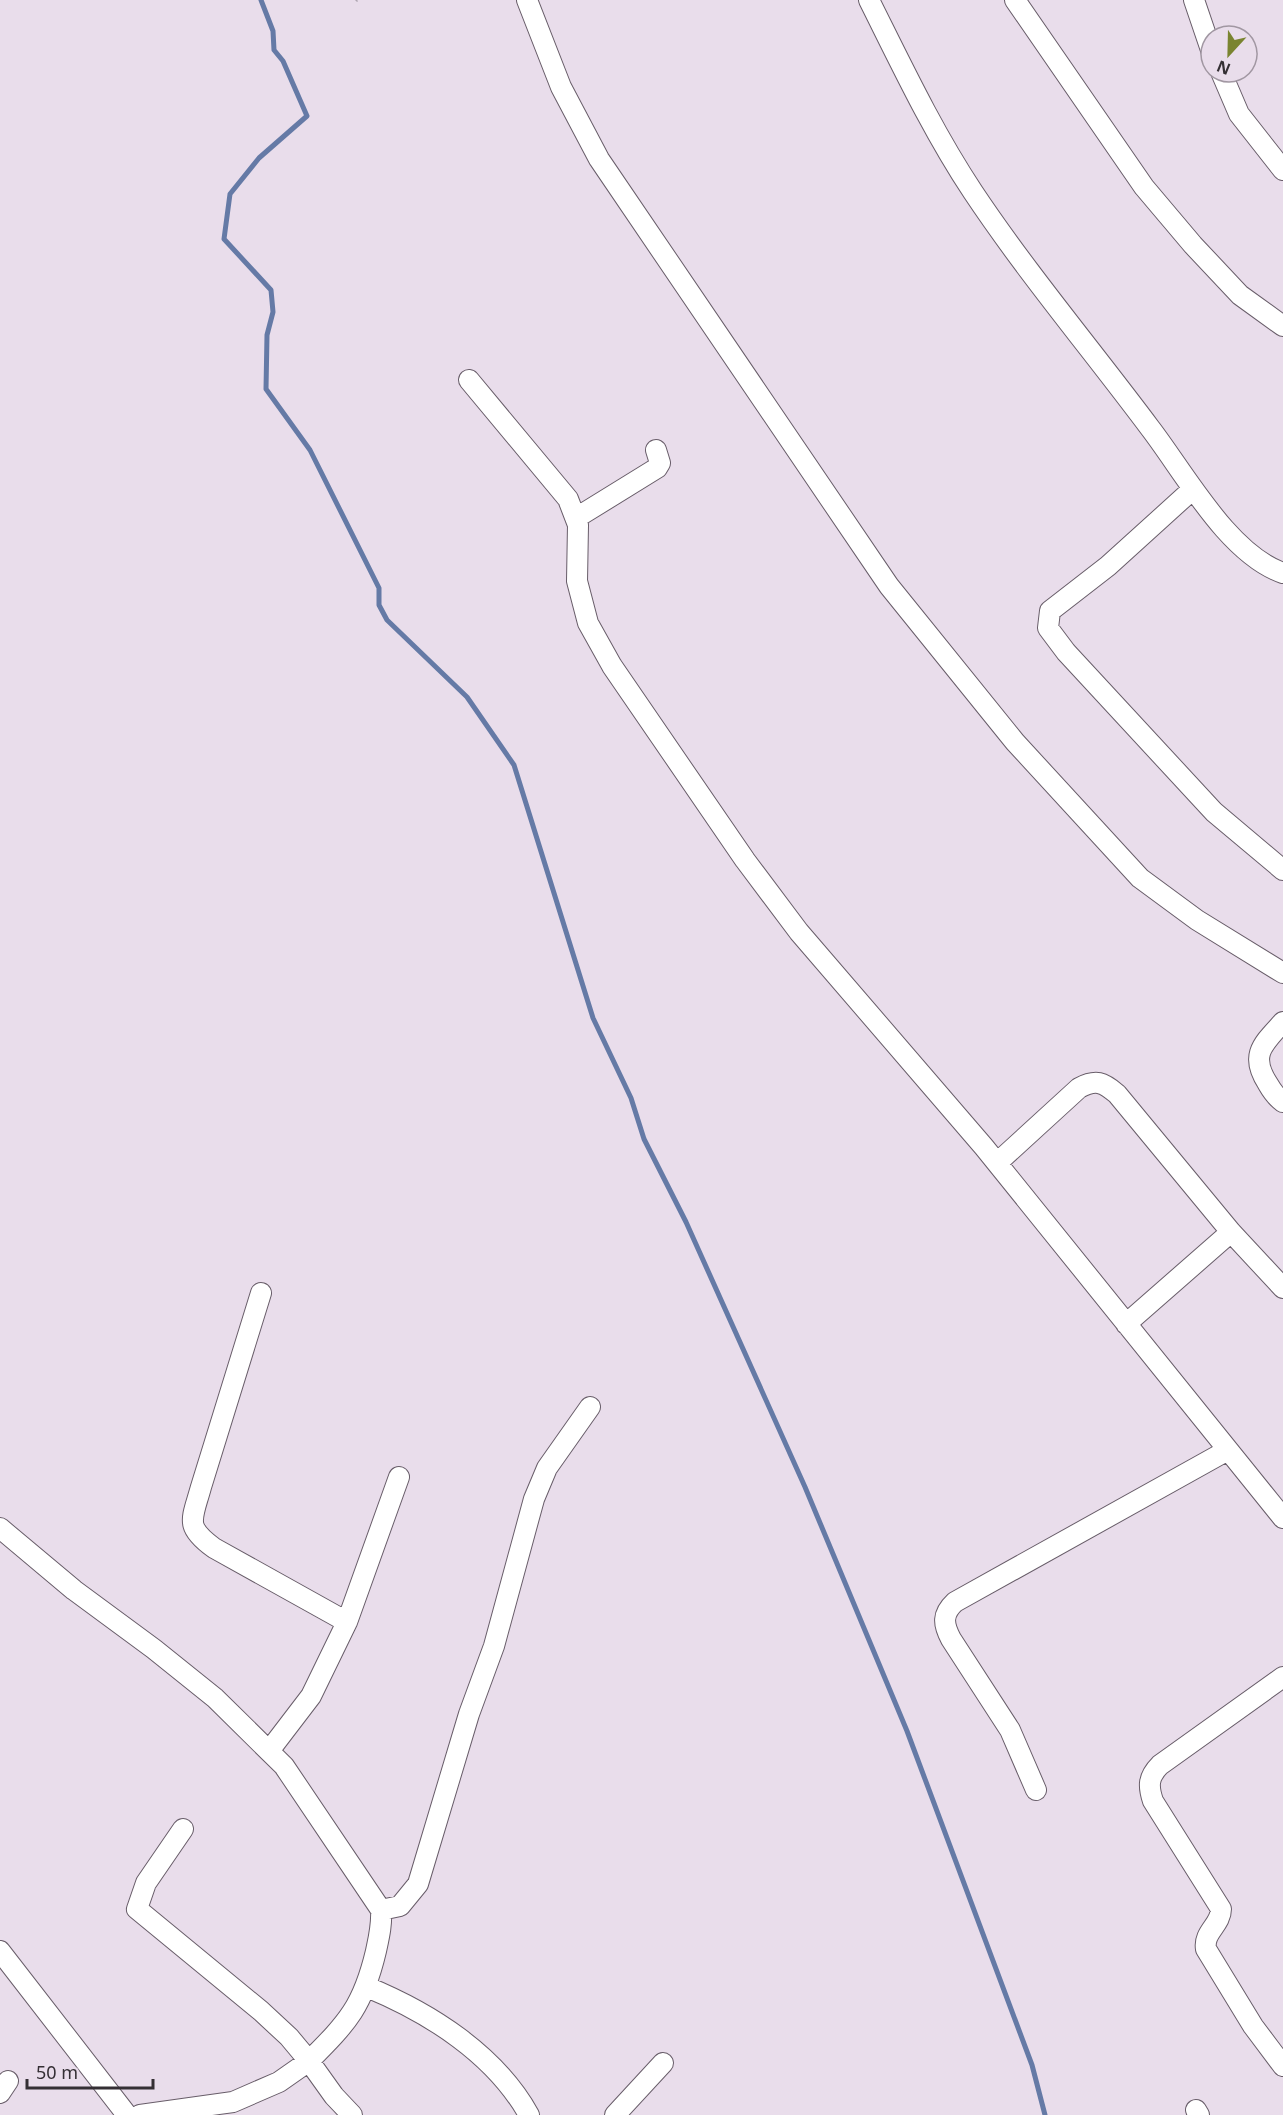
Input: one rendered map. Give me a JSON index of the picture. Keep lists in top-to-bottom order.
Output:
{
  "scale_bar": "50 m",
  "north": "bottom"
}
